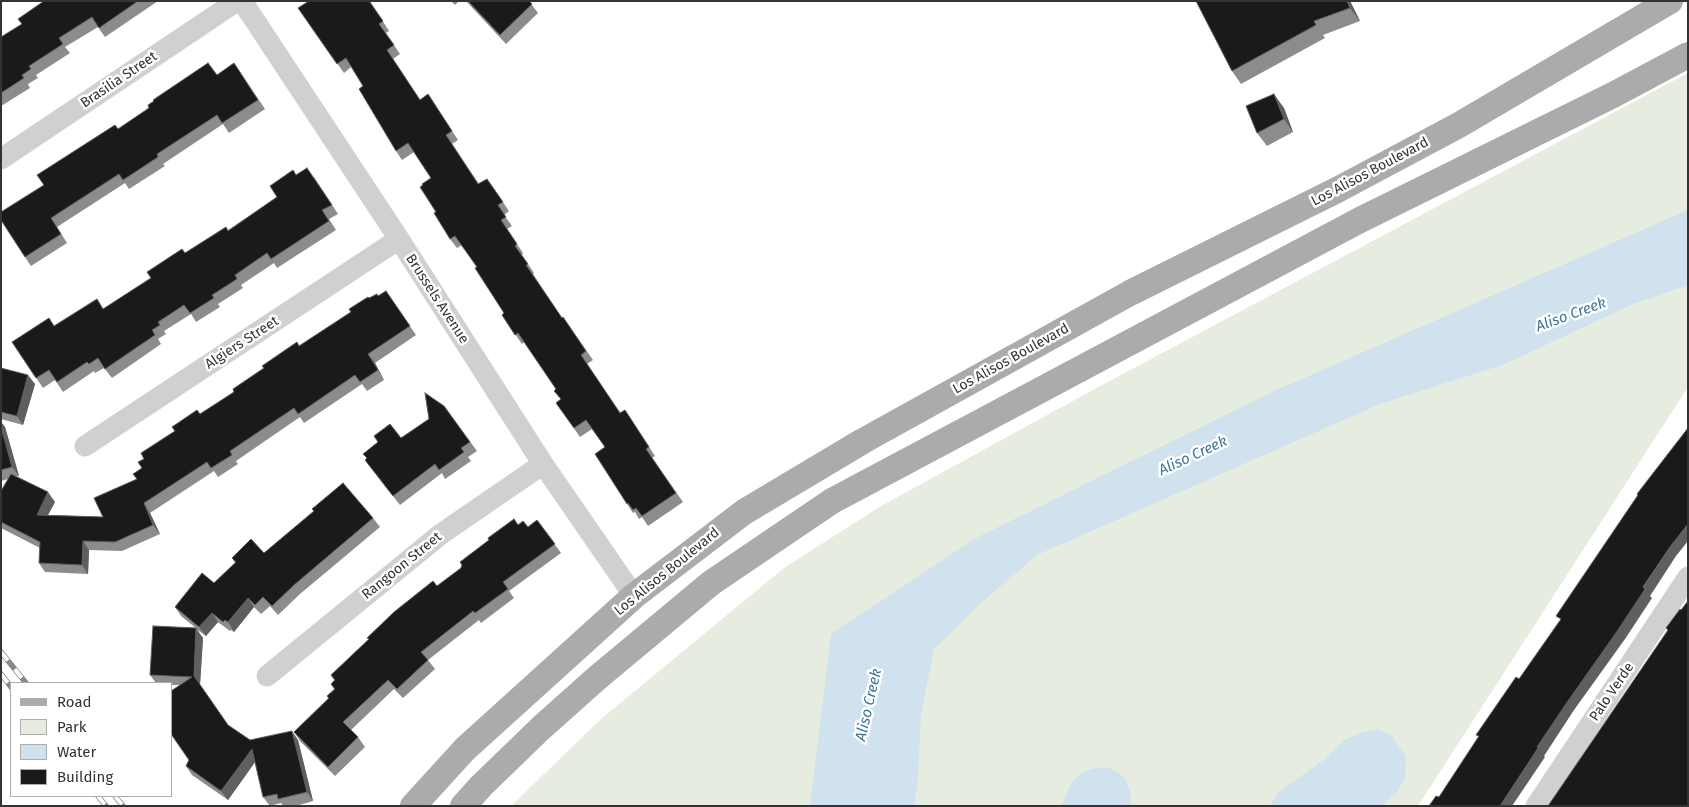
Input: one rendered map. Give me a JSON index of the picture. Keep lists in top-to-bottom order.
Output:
{
  "streets": {
    "main road": ["Los Alisos Boulevard"],
    "street": [
      "Brasilia Street",
      "Brussels Avenue",
      "Algiers Street",
      "Rangoon Street",
      "Palo Verde"
    ]
  },
  "crossings": [
    ["Los Alisos Boulevard", "Brussels Avenue"],
    ["Brussels Avenue", "Algiers Street"],
    ["Brussels Avenue", "Rangoon Street"]
  ],
  "water": ["Aliso Creek"],
  "legend": [
    "Road",
    "Park",
    "Water",
    "Building"
  ]
}
